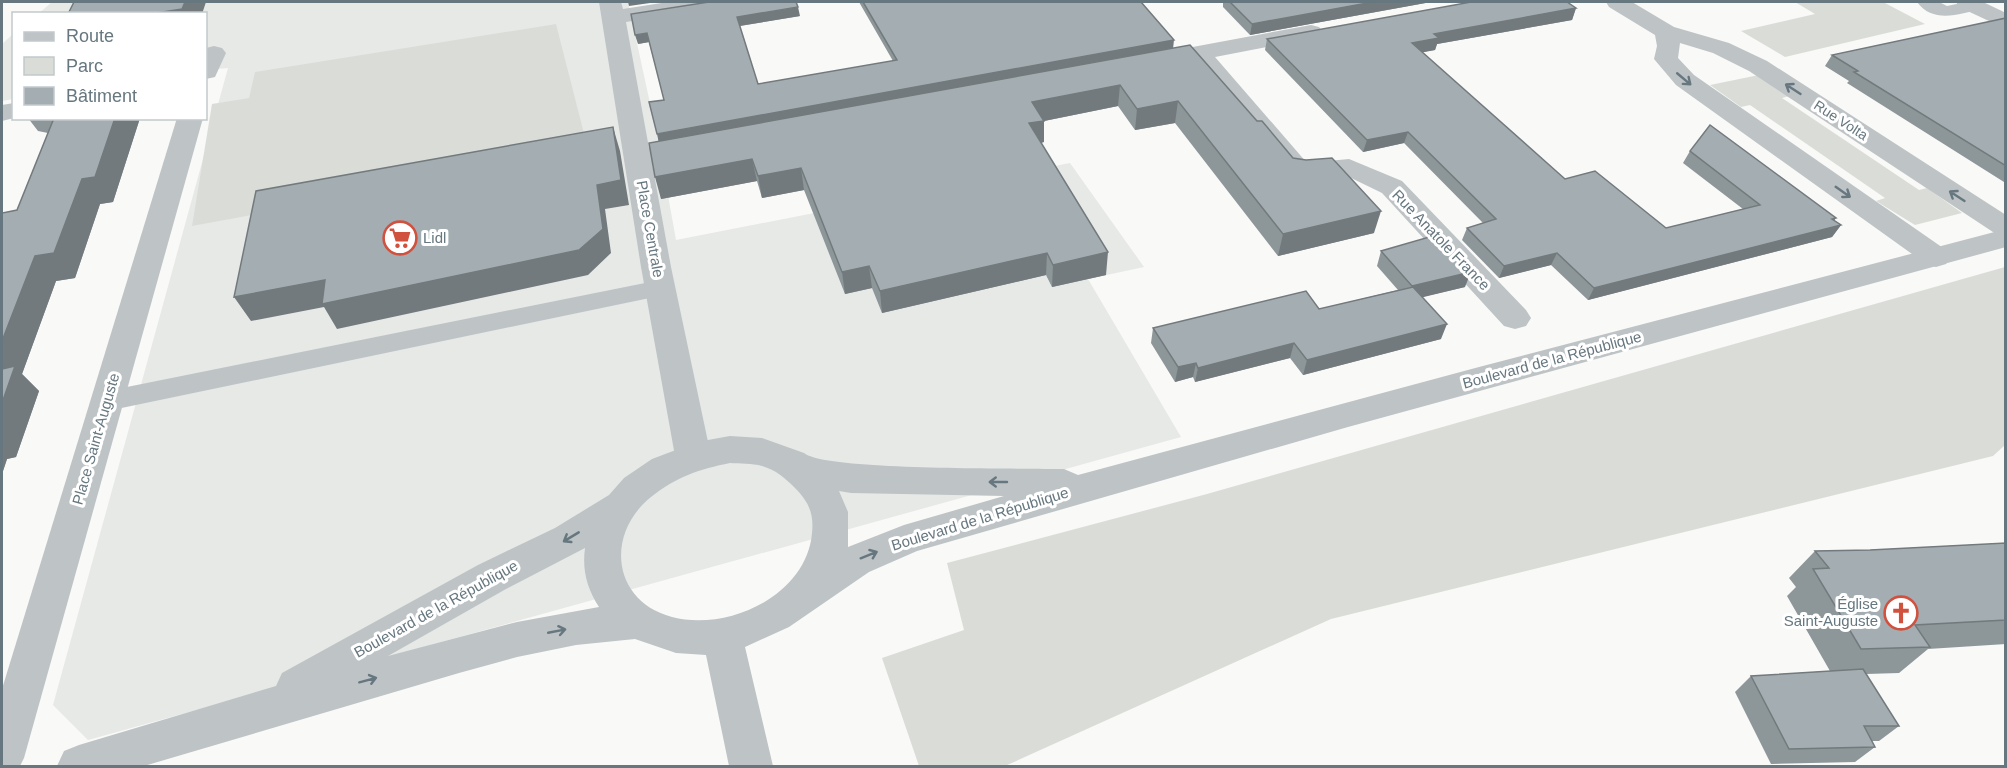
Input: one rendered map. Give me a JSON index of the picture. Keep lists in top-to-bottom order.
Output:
{
  "streets": {
    "street": [
      "Rue Volta",
      "Place Centrale",
      "Rue Anatole France",
      "Boulevard de la République",
      "Place Saint-Auguste"
    ]
  },
  "crossings": [
    ["Place Centrale", "Boulevard de la République"]
  ],
  "places": {
    "supermarket": ["Lidl"],
    "church": ["Église Saint-Auguste"]
  },
  "legend": ["Route", "Parc", "Bâtiment"]
}
